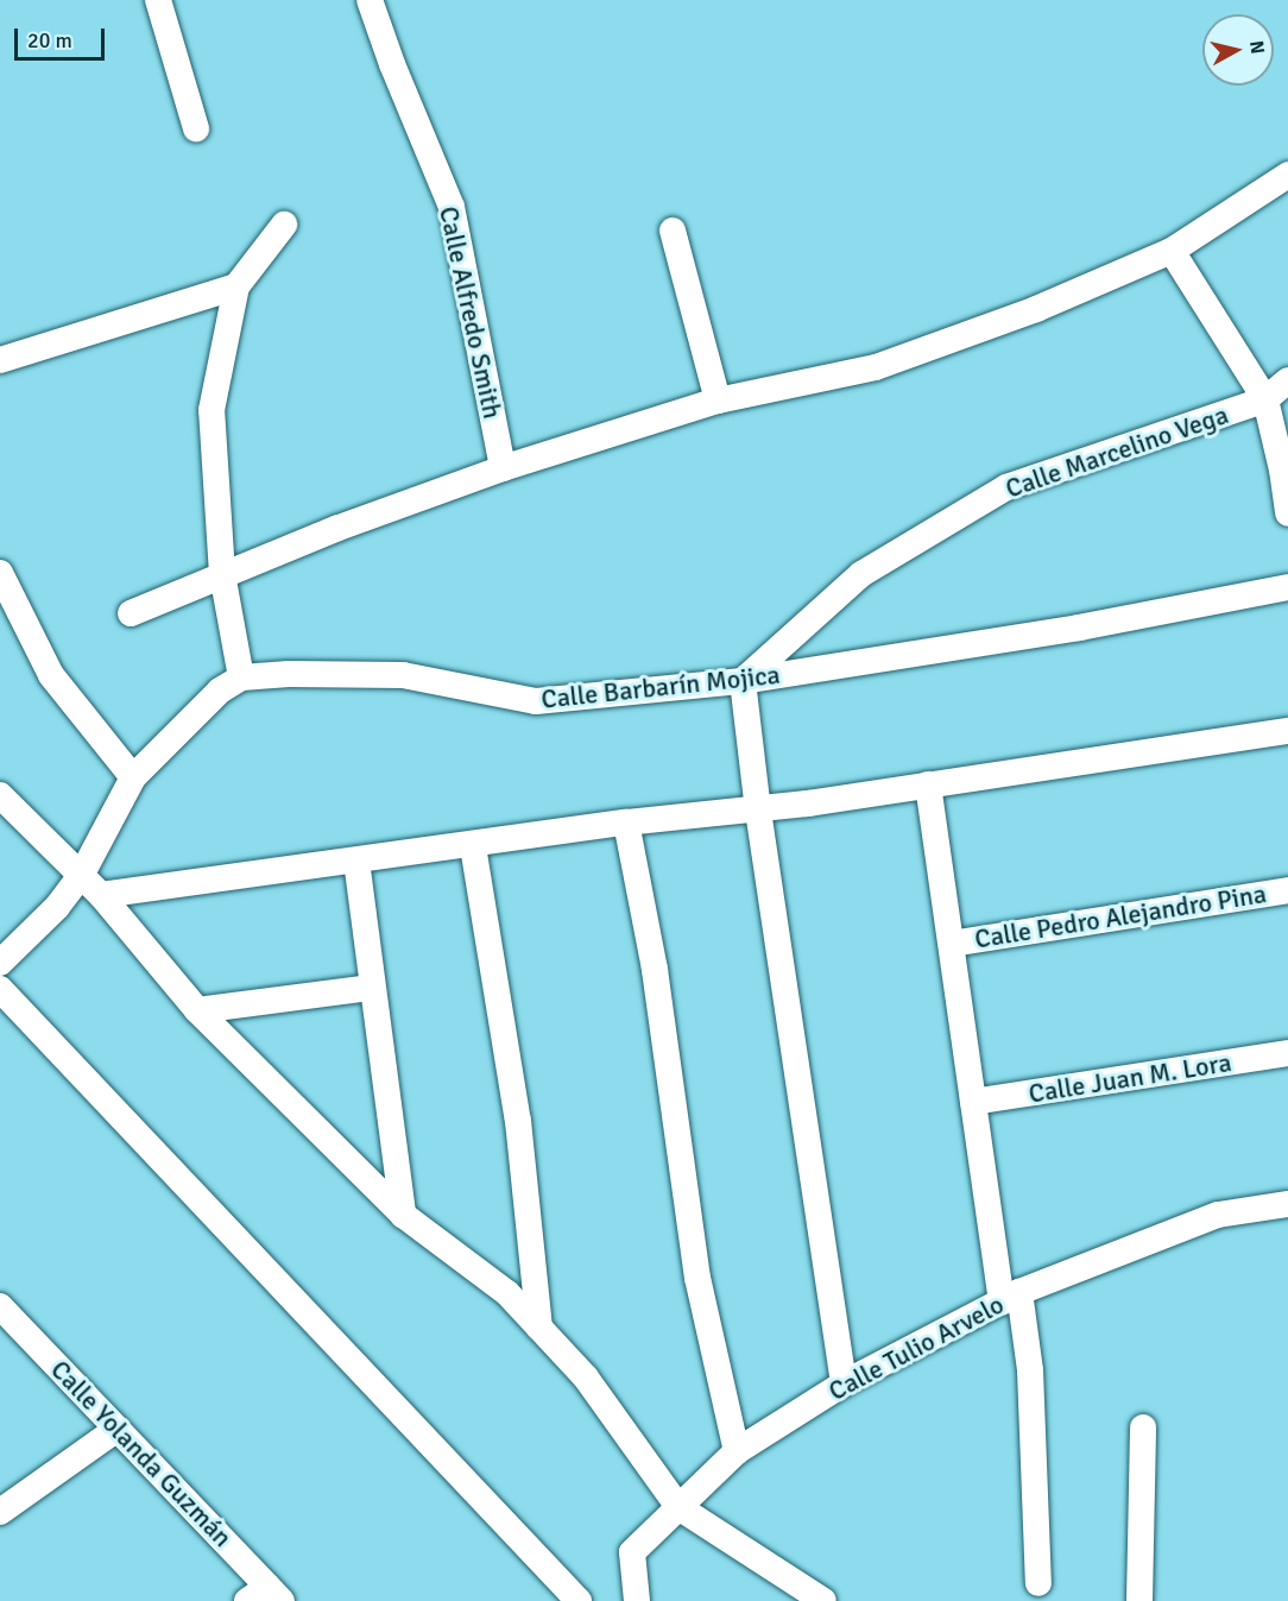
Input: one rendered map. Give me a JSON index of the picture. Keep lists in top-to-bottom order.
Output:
{
  "streets": {
    "street": [
      "Calle Alfredo Smith",
      "Calle Marcelino Vega",
      "Calle Barbarín Mojica",
      "Calle Pedro Alejandro Pina",
      "Calle Juan M. Lora",
      "Calle Tulio Arvelo",
      "Calle Yolanda Guzmán"
    ]
  },
  "crossings": [
    ["Calle Marcelino Vega", "Calle Barbarín Mojica"]
  ],
  "scale_bar": "20 m",
  "north": "right"
}
